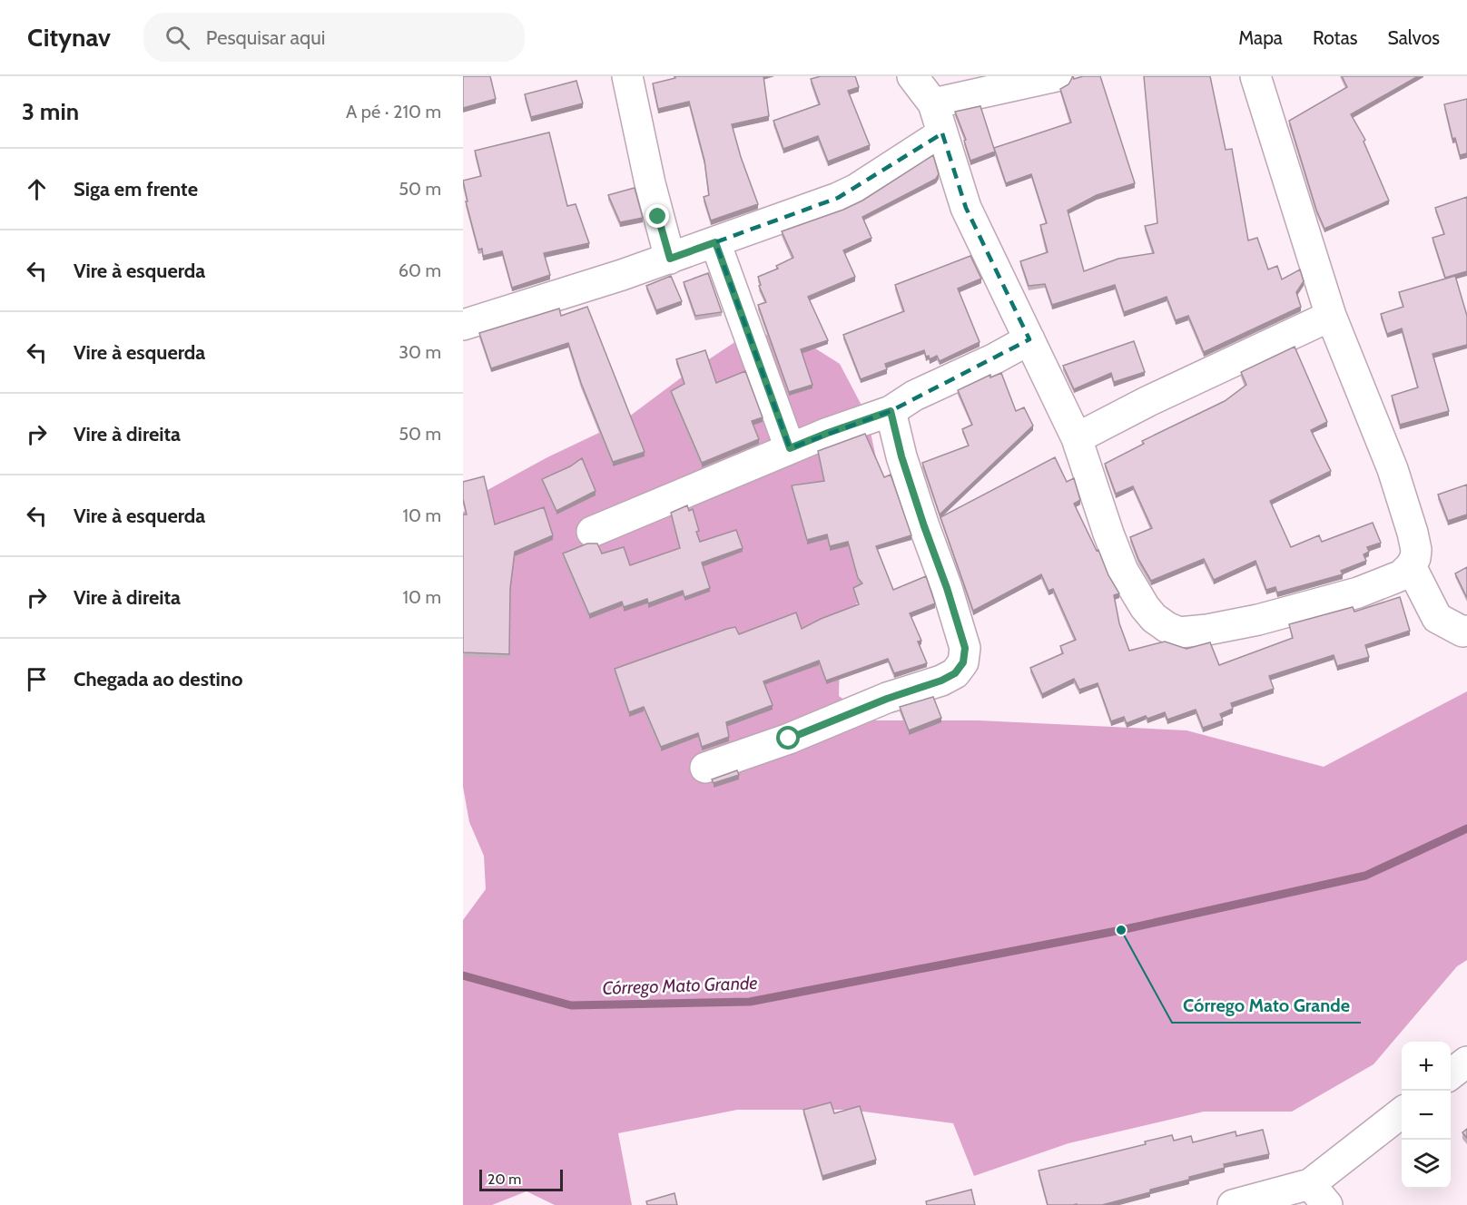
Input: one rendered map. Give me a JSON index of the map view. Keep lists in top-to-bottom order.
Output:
{
  "water": ["Córrego Mato Grande"],
  "places": ["Córrego Mato Grande"],
  "scale_bar": "20 m",
  "page": {
    "header": "Citynav",
    "search": "Pesquisar aqui",
    "nav": ["Mapa", "Rotas", "Salvos"],
    "heading": ["3 min", "A pé · 210 m"],
    "list": [
      ["Siga em frente", "50 m"],
      ["Vire à esquerda", "60 m"],
      ["Vire à esquerda", "30 m"],
      ["Vire à direita", "50 m"],
      ["Vire à esquerda", "10 m"],
      ["Vire à direita", "10 m"],
      "Chegada ao destino"
    ],
    "map_buttons": ["+", "−"],
    "scale": "20 m"
  }
}
